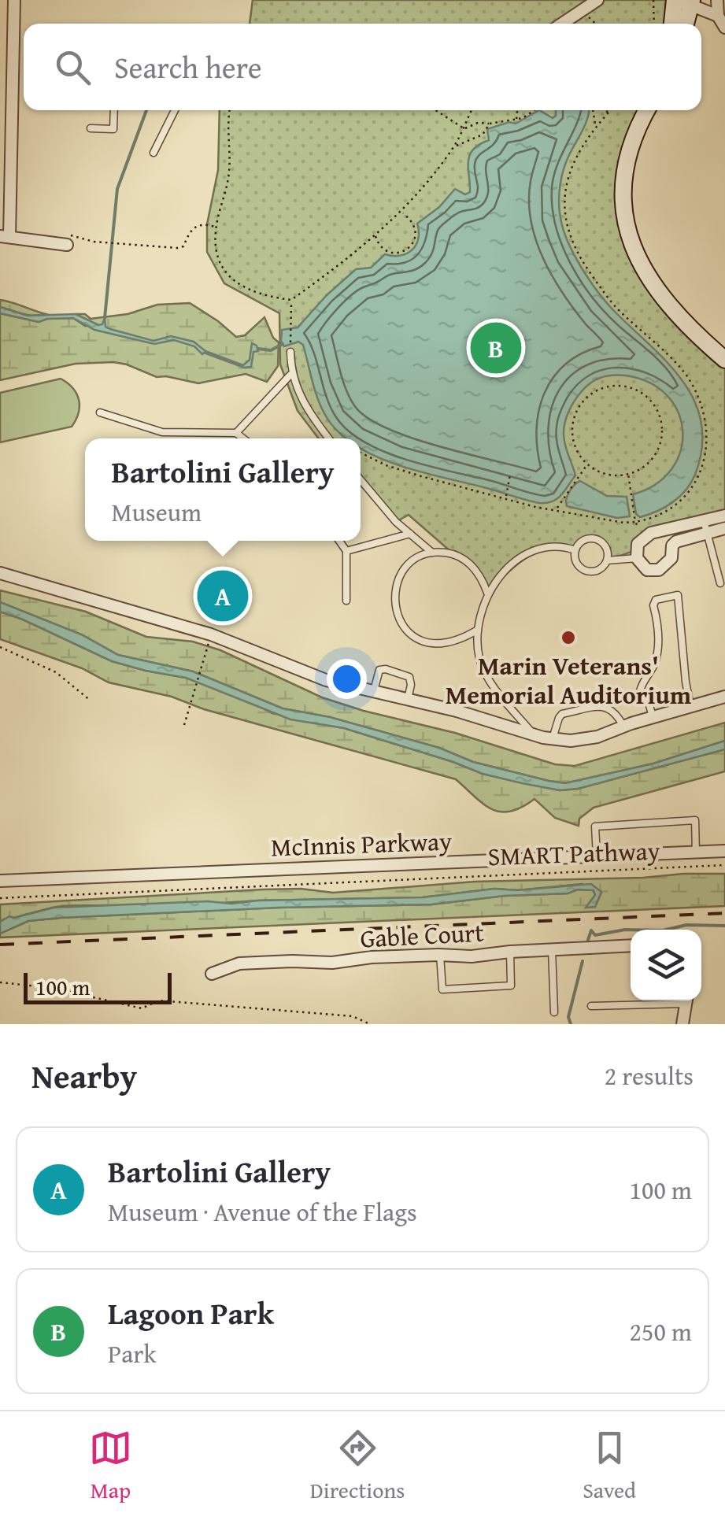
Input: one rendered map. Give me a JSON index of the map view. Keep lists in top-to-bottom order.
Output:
{
  "streets": {
    "street": ["McInnis Parkway", "Gable Court"],
    "path": ["SMART Pathway"]
  },
  "places": ["Marin Veterans' Memorial Auditorium"],
  "scale_bar": "100 m",
  "page": {
    "search": "Search here",
    "pins": ["B", "A"],
    "popup": ["Bartolini Gallery", "Museum"],
    "scale": "100 m",
    "heading": ["Nearby", "2 results"],
    "list": [
      {
        "mark": "A",
        "name": "Bartolini Gallery",
        "note": "Museum · Avenue of the Flags",
        "value": "100 m"
      },
      {
        "mark": "B",
        "name": "Lagoon Park",
        "note": "Park",
        "value": "250 m"
      }
    ],
    "nav": ["Map", "Directions", "Saved"]
  }
}
